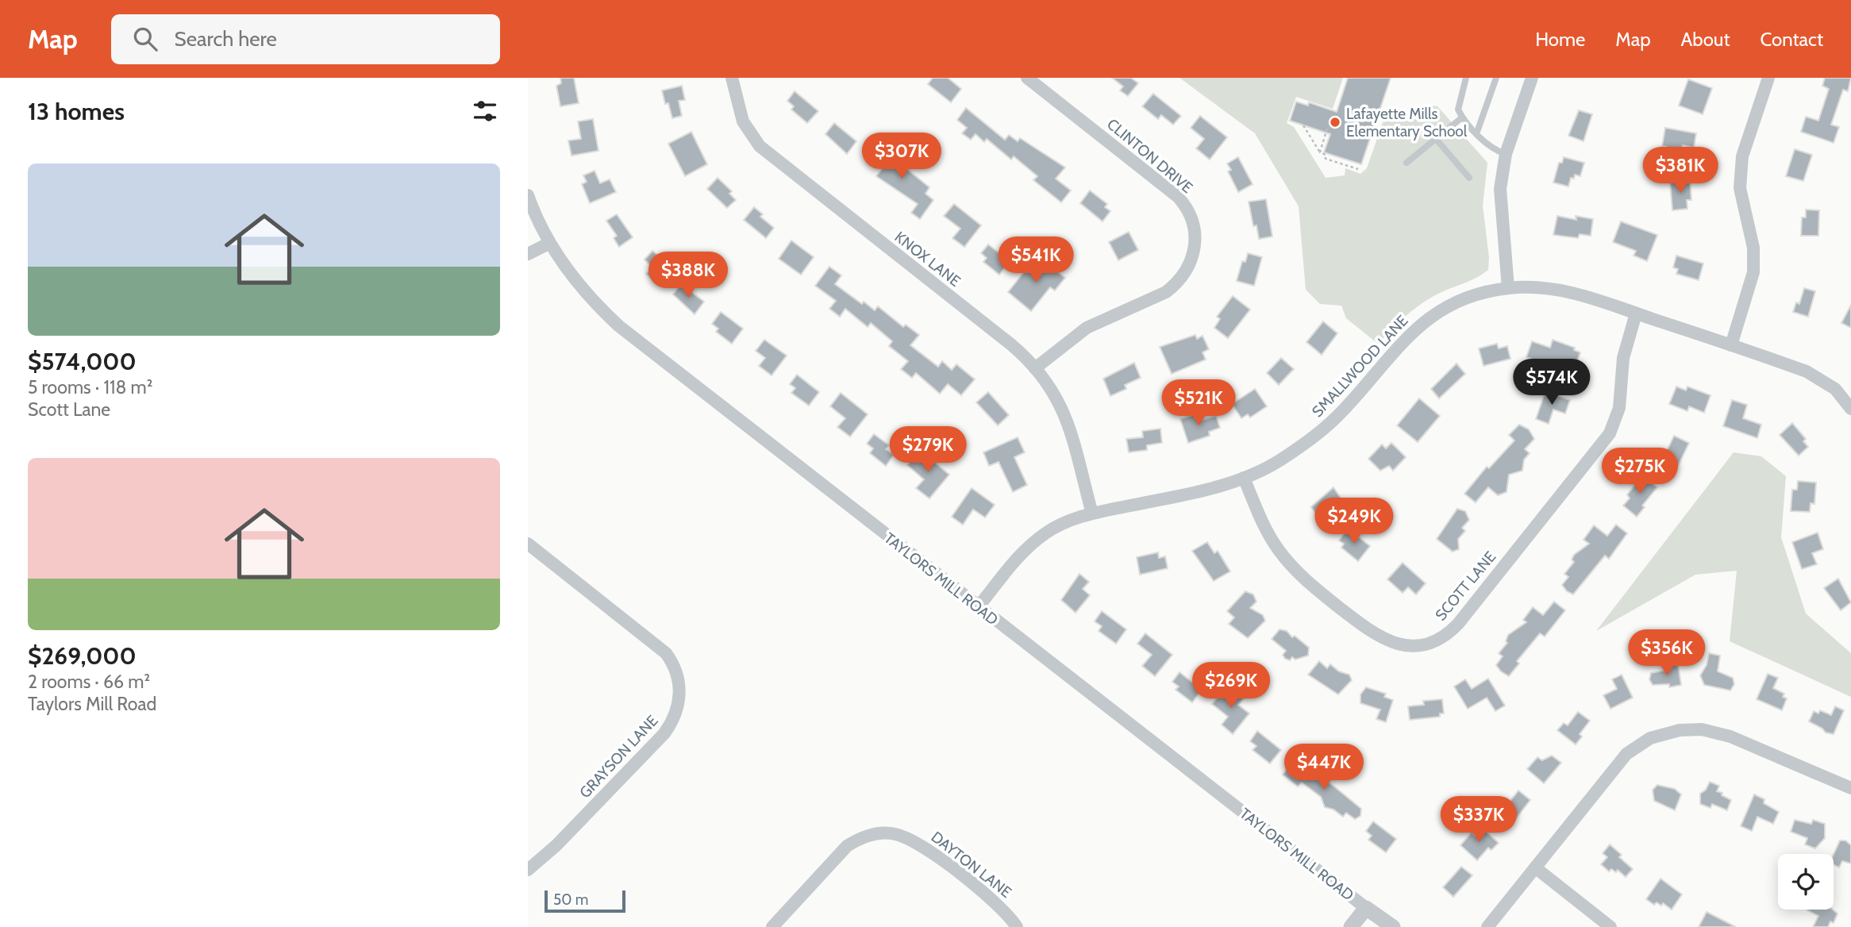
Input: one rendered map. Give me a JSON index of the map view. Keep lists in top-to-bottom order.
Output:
{
  "streets": {
    "street": [
      "CLINTON DRIVE",
      "KNOX LANE",
      "SMALLWOOD LANE",
      "TAYLORS MILL ROAD",
      "SCOTT LANE",
      "GRAYSON LANE",
      "DAYTON LANE"
    ]
  },
  "crossings": [
    ["CLINTON DRIVE", "KNOX LANE"],
    ["KNOX LANE", "SMALLWOOD LANE"],
    ["SMALLWOOD LANE", "TAYLORS MILL ROAD"],
    ["SMALLWOOD LANE", "SCOTT LANE"]
  ],
  "places": ["Lafayette Mills Elementary School"],
  "scale_bar": "50 m",
  "page": {
    "header": "Map",
    "search": "Search here",
    "nav": [
      "Home",
      "Map",
      "About",
      "Contact"
    ],
    "heading": "13 homes",
    "price": [
      "$307K",
      "$381K",
      "$541K",
      "$388K",
      "$574K",
      "$521K",
      "$279K",
      "$275K",
      "$249K",
      "$356K",
      "$269K",
      "$447K",
      "$337K"
    ],
    "list": [
      {
        "name": "$574,000",
        "note": "5 rooms · 118 m² · Scott Lane"
      },
      {
        "name": "$269,000",
        "note": "2 rooms · 66 m² · Taylors Mill Road"
      }
    ],
    "scale": "50 m"
  }
}
